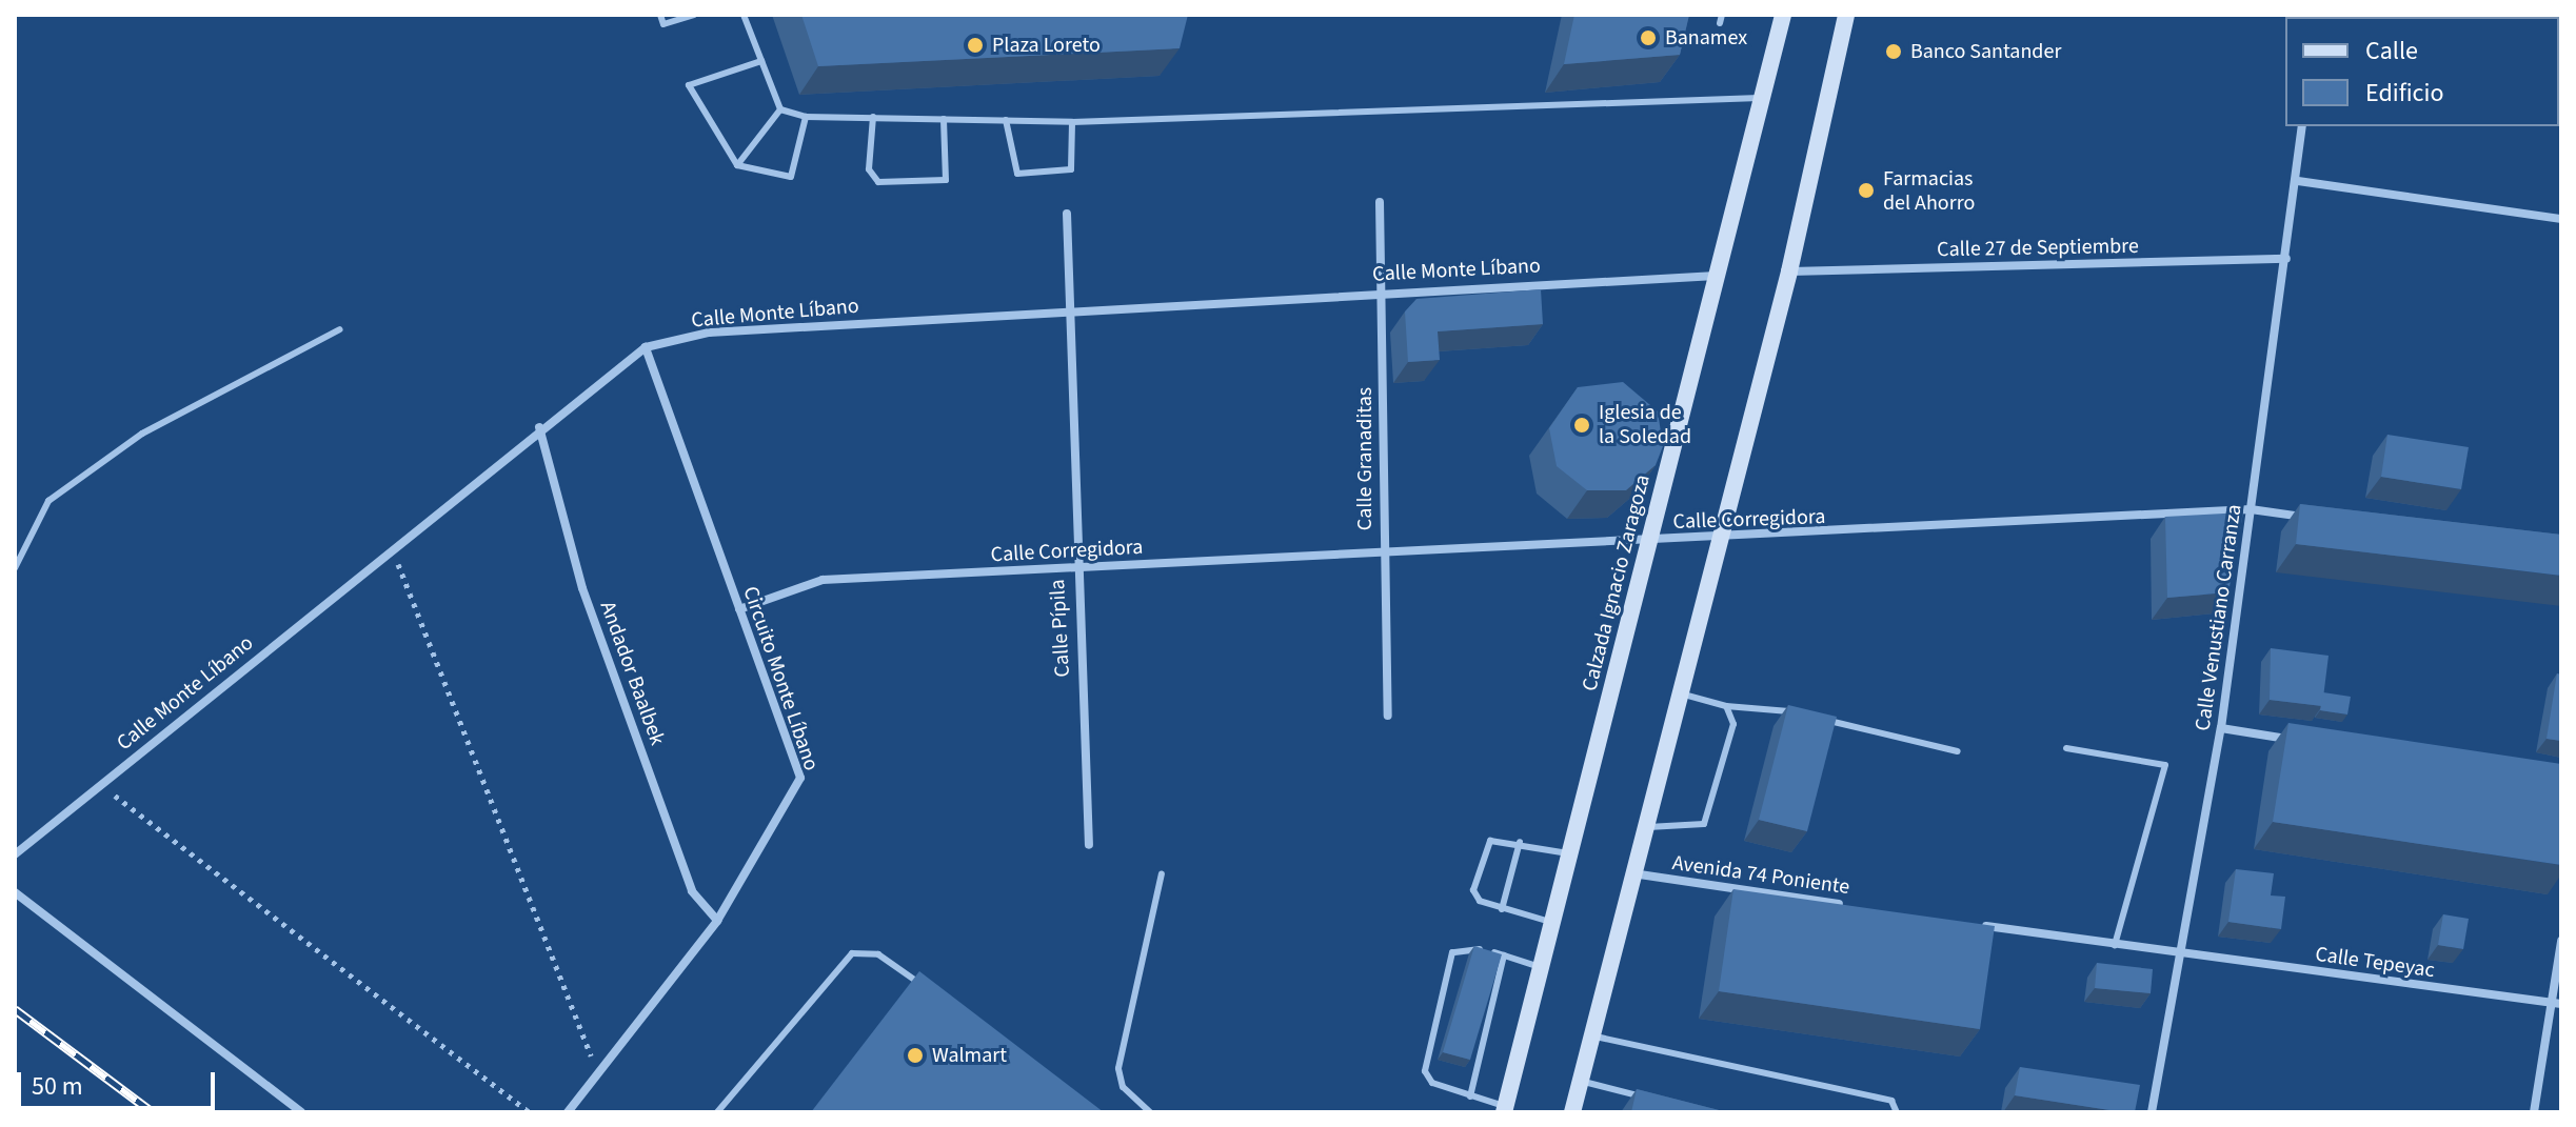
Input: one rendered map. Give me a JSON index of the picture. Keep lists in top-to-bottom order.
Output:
{
  "streets": {
    "main road": ["Calzada Ignacio Zaragoza"],
    "street": [
      "Calle 27 de Septiembre",
      "Calle Monte Líbano",
      "Calle Granaditas",
      "Calle Corregidora",
      "Calle Venustiano Carranza",
      "Calle Pípila",
      "Andador Baalbek",
      "Circuito Monte Líbano",
      "Avenida 74 Poniente",
      "Calle Tepeyac"
    ]
  },
  "crossings": [
    ["Calle 27 de Septiembre", "Calle Venustiano Carranza"],
    ["Calle Monte Líbano", "Calle Granaditas"],
    ["Calle Monte Líbano", "Calzada Ignacio Zaragoza"],
    ["Calle Monte Líbano", "Calle Pípila"],
    ["Calle Monte Líbano", "Andador Baalbek"],
    ["Calle Monte Líbano", "Circuito Monte Líbano"],
    ["Calle Granaditas", "Calle Corregidora"],
    ["Calle Corregidora", "Calzada Ignacio Zaragoza"],
    ["Calle Corregidora", "Calle Venustiano Carranza"],
    ["Calle Corregidora", "Calle Pípila"],
    ["Calle Corregidora", "Circuito Monte Líbano"],
    ["Calle Venustiano Carranza", "Calle Tepeyac"],
    ["Andador Baalbek", "Circuito Monte Líbano"]
  ],
  "places": [
    "Banamex",
    "Plaza Loreto",
    "Banco Santander",
    "Farmacias del Ahorro",
    "Iglesia de la Soledad",
    "Walmart"
  ],
  "legend": ["Calle", "Edificio"],
  "scale_bar": "50 m"
}
